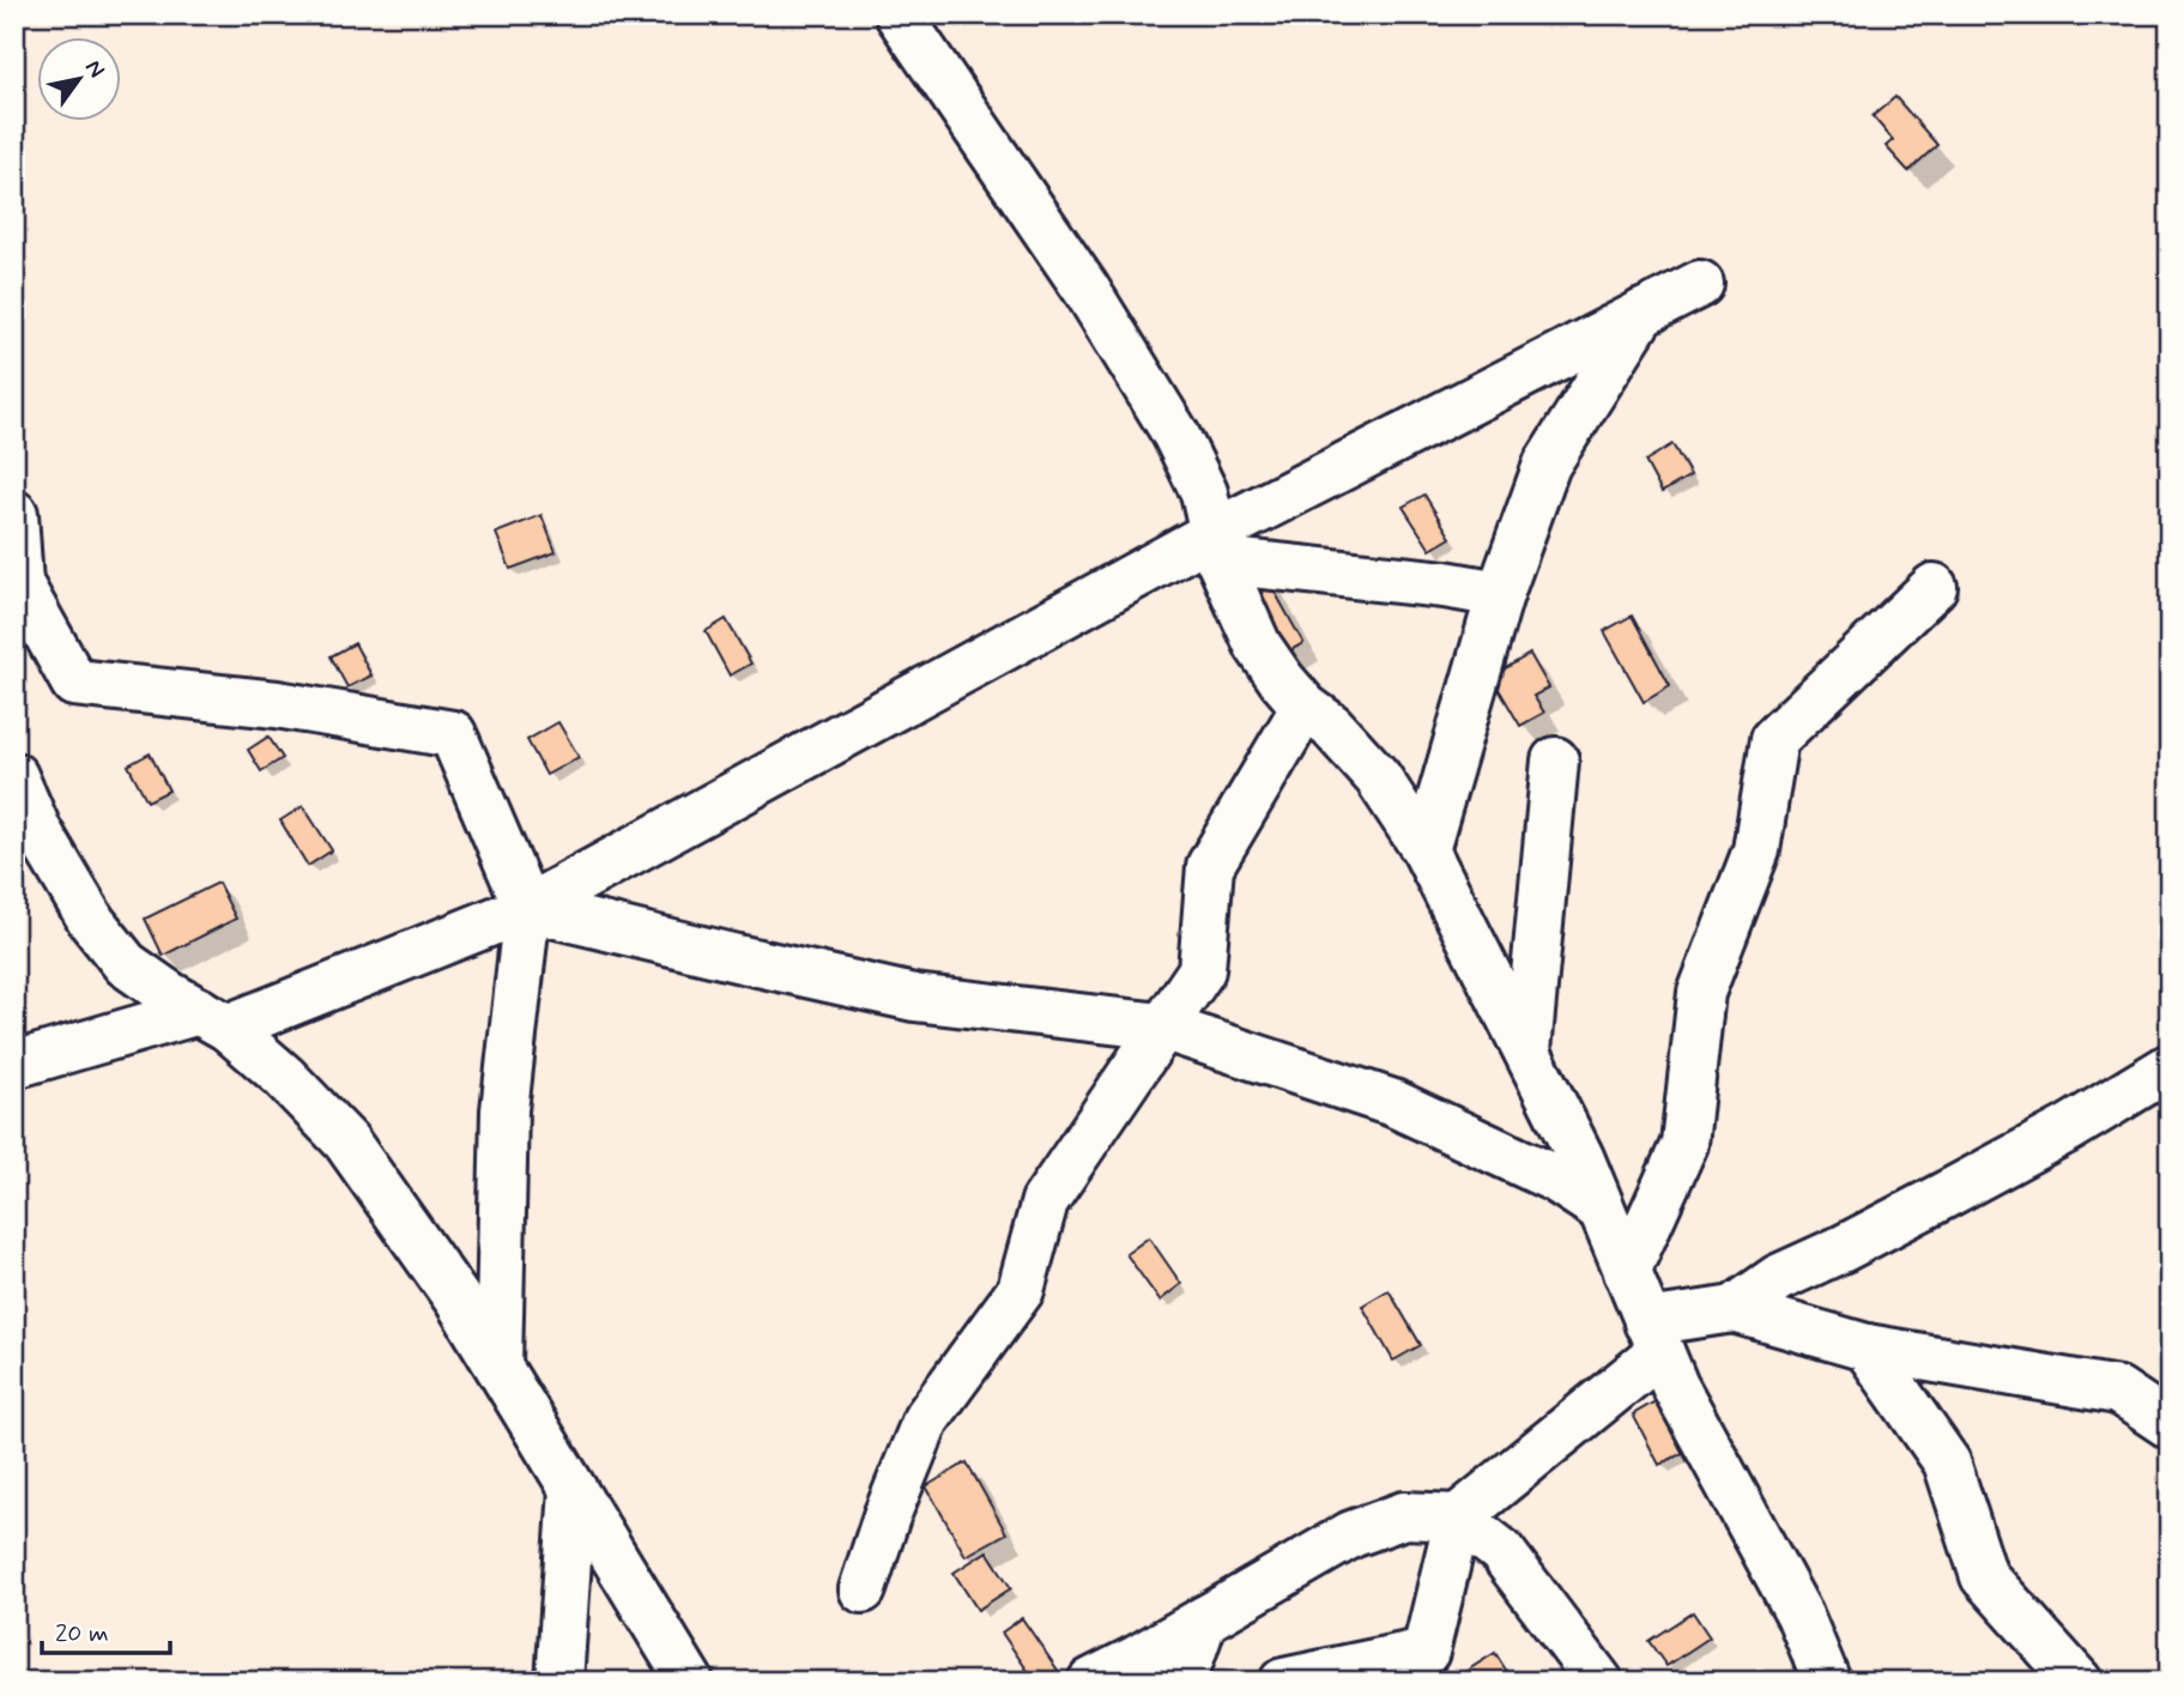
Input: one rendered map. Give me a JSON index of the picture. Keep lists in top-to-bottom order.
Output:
{
  "scale_bar": "20 m",
  "north": "top right"
}
